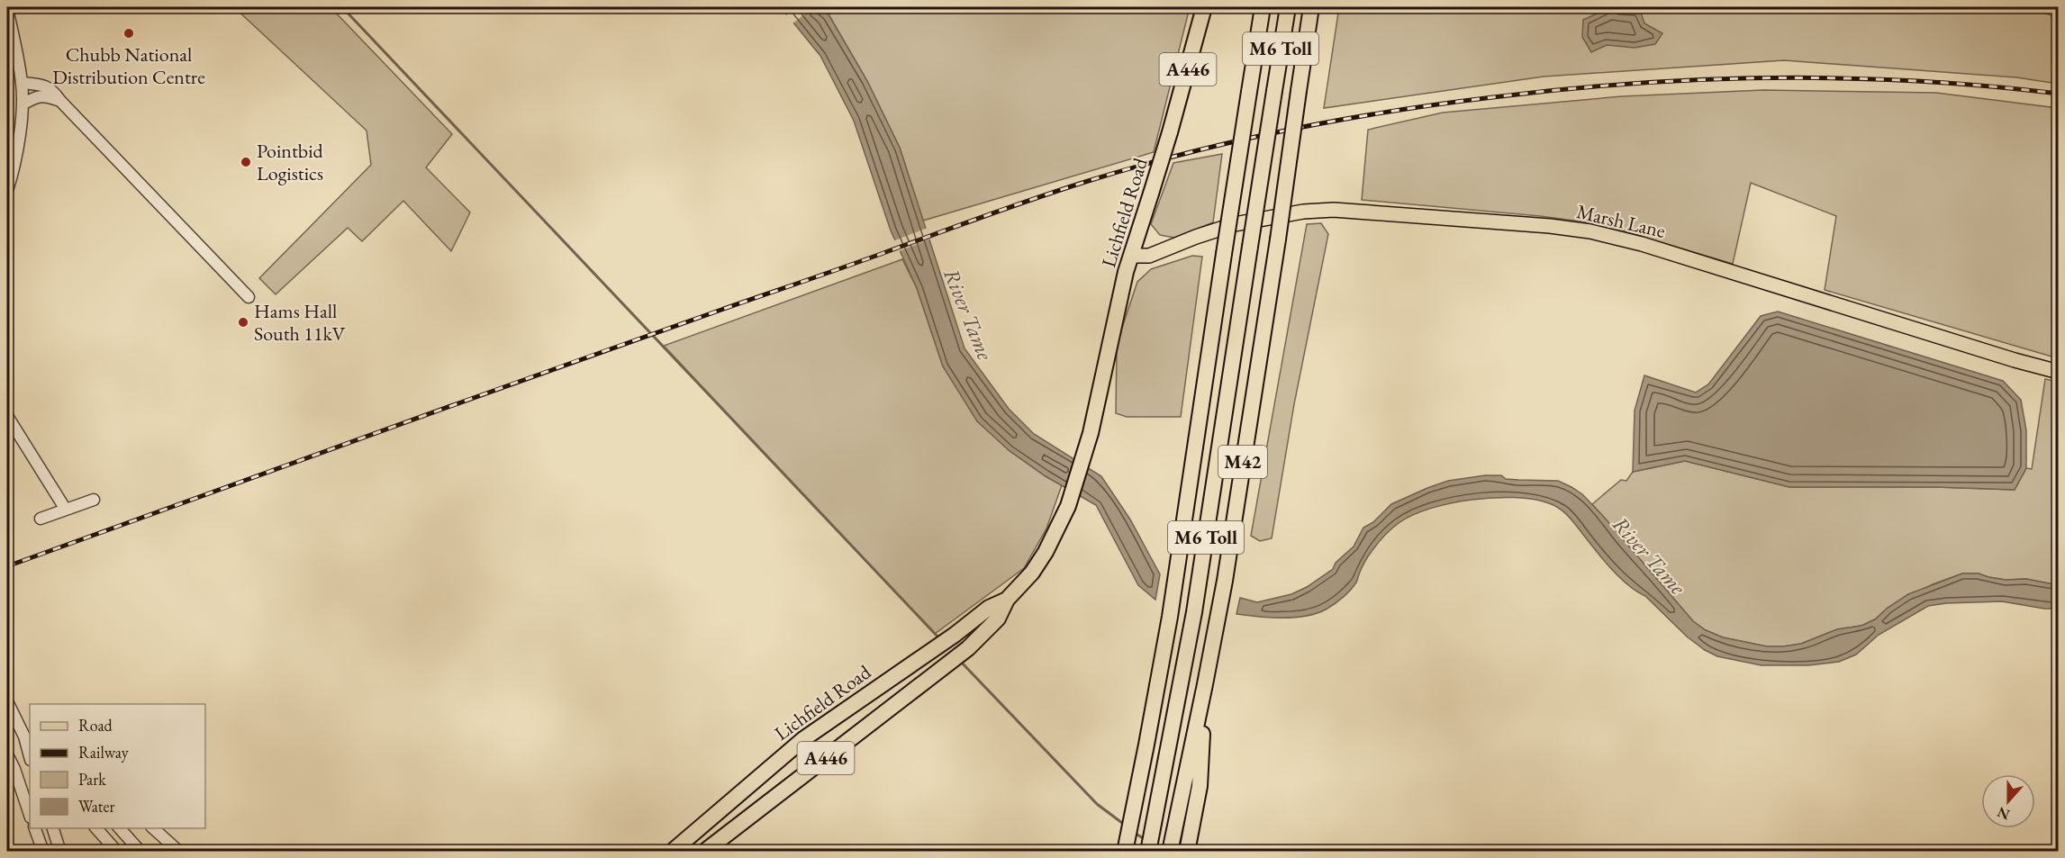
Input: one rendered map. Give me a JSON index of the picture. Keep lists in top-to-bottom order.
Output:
{
  "streets": {
    "highway": [
      "M6 Toll",
      "A446",
      "Lichfield Road",
      "M42"
    ],
    "main road": ["Marsh Lane"]
  },
  "crossings": [
    ["Lichfield Road", "Marsh Lane"]
  ],
  "water": ["River Tame"],
  "places": ["Chubb National Distribution Centre", "Pointbid Logistics", "Hams Hall South 11kV"],
  "legend": [
    "Road",
    "Railway",
    "Park",
    "Water"
  ],
  "north": "bottom"
}
